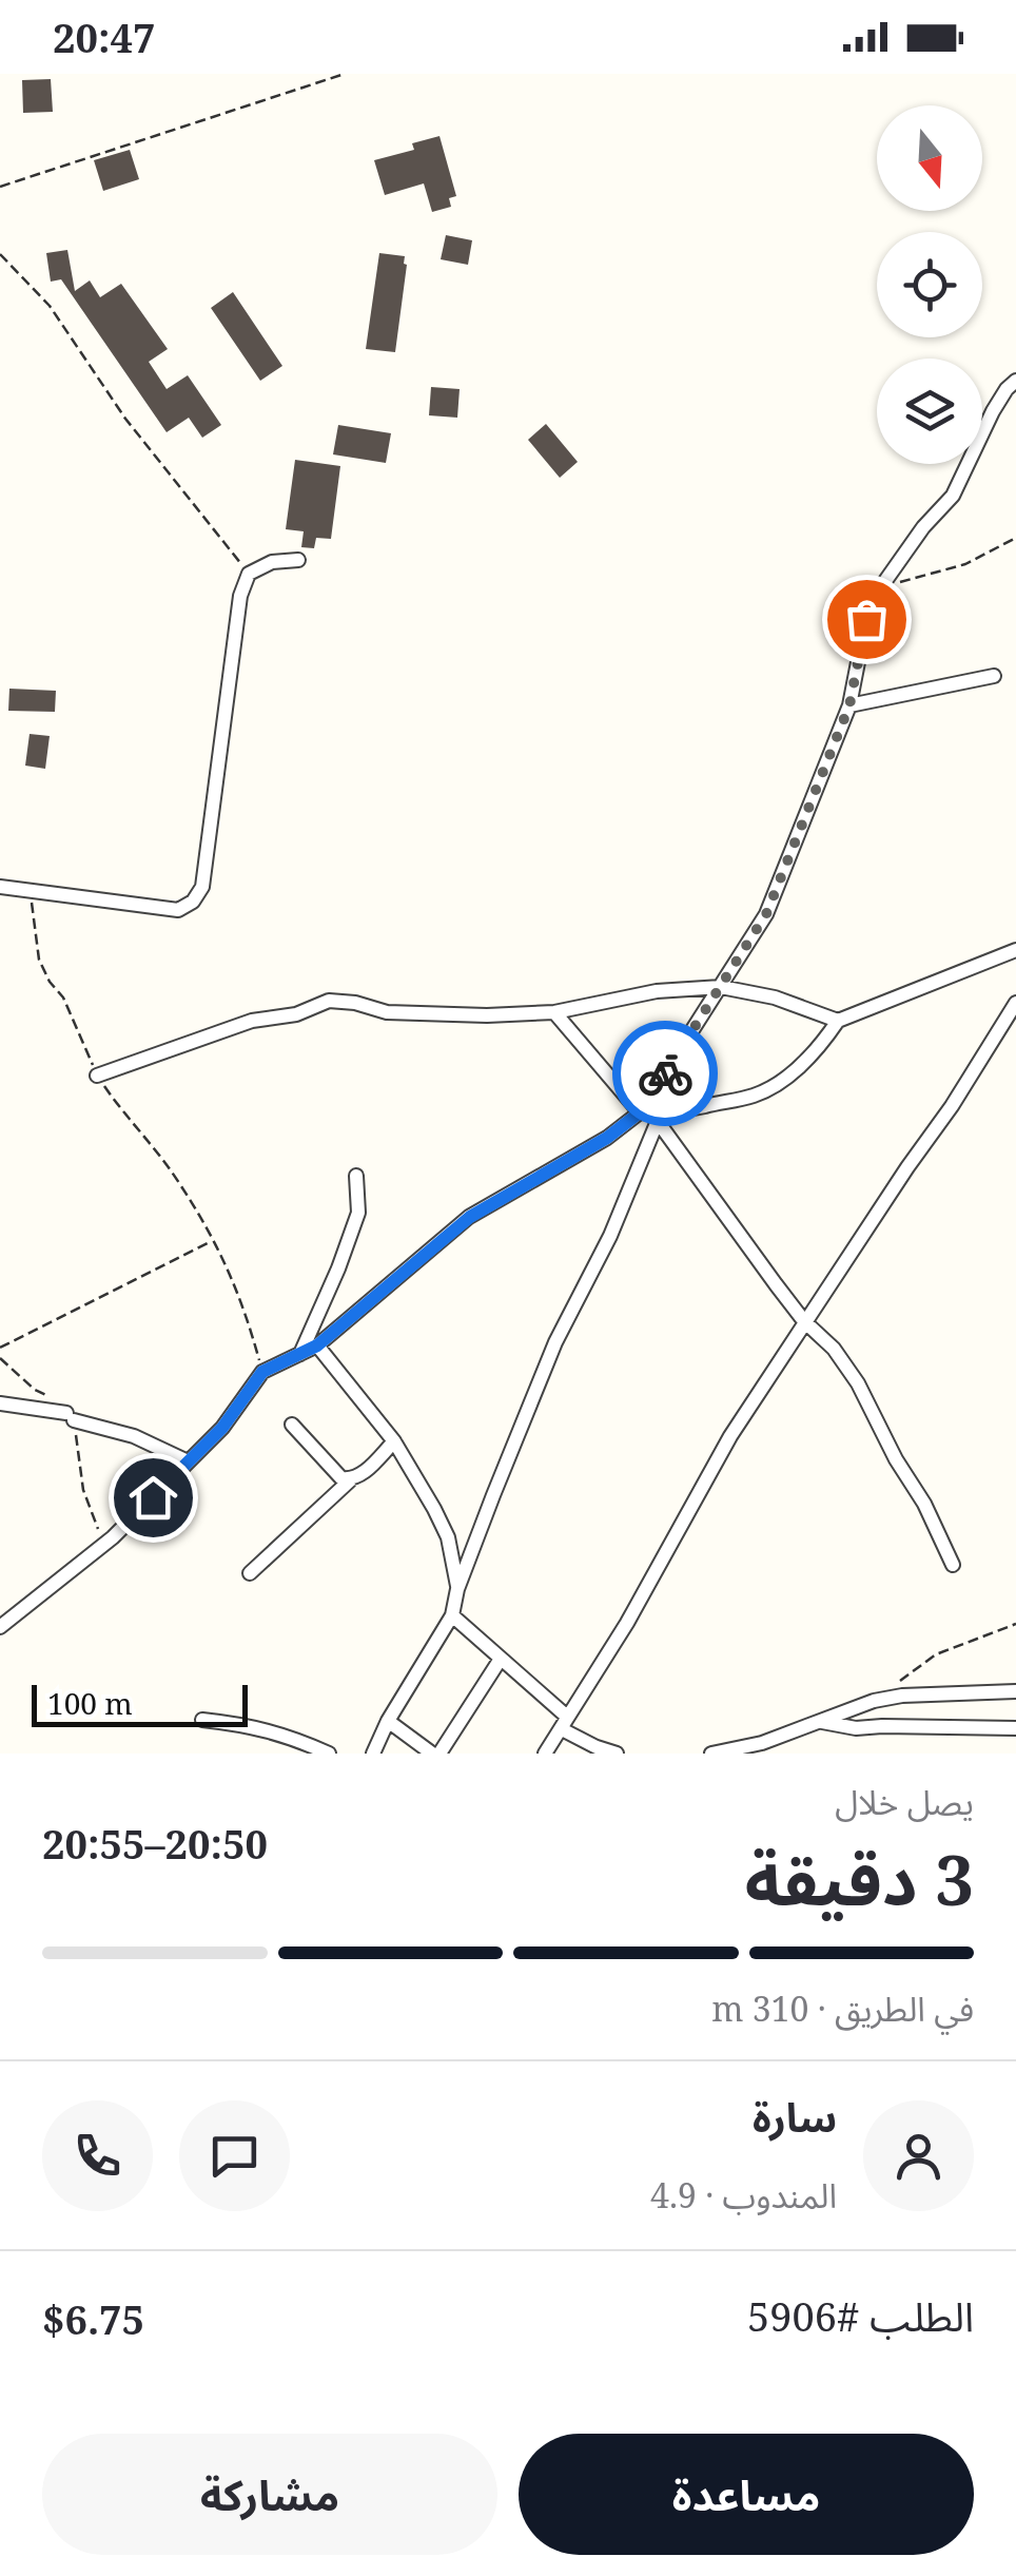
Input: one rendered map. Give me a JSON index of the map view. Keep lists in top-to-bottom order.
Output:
{
  "scale_bar": "100 m",
  "north": "bottom",
  "page": {
    "status": "20:47",
    "scale": "100 m",
    "heading": ["3 دقيقة", "يصل خلال", "20:50–20:55"],
    "panel": [
      "سارة",
      "المندوب · 4.9",
      "الطلب #5906",
      "$6.75"
    ],
    "bar": "في الطريق · 310 m",
    "buttons": ["مساعدة", "مشاركة"]
  }
}
